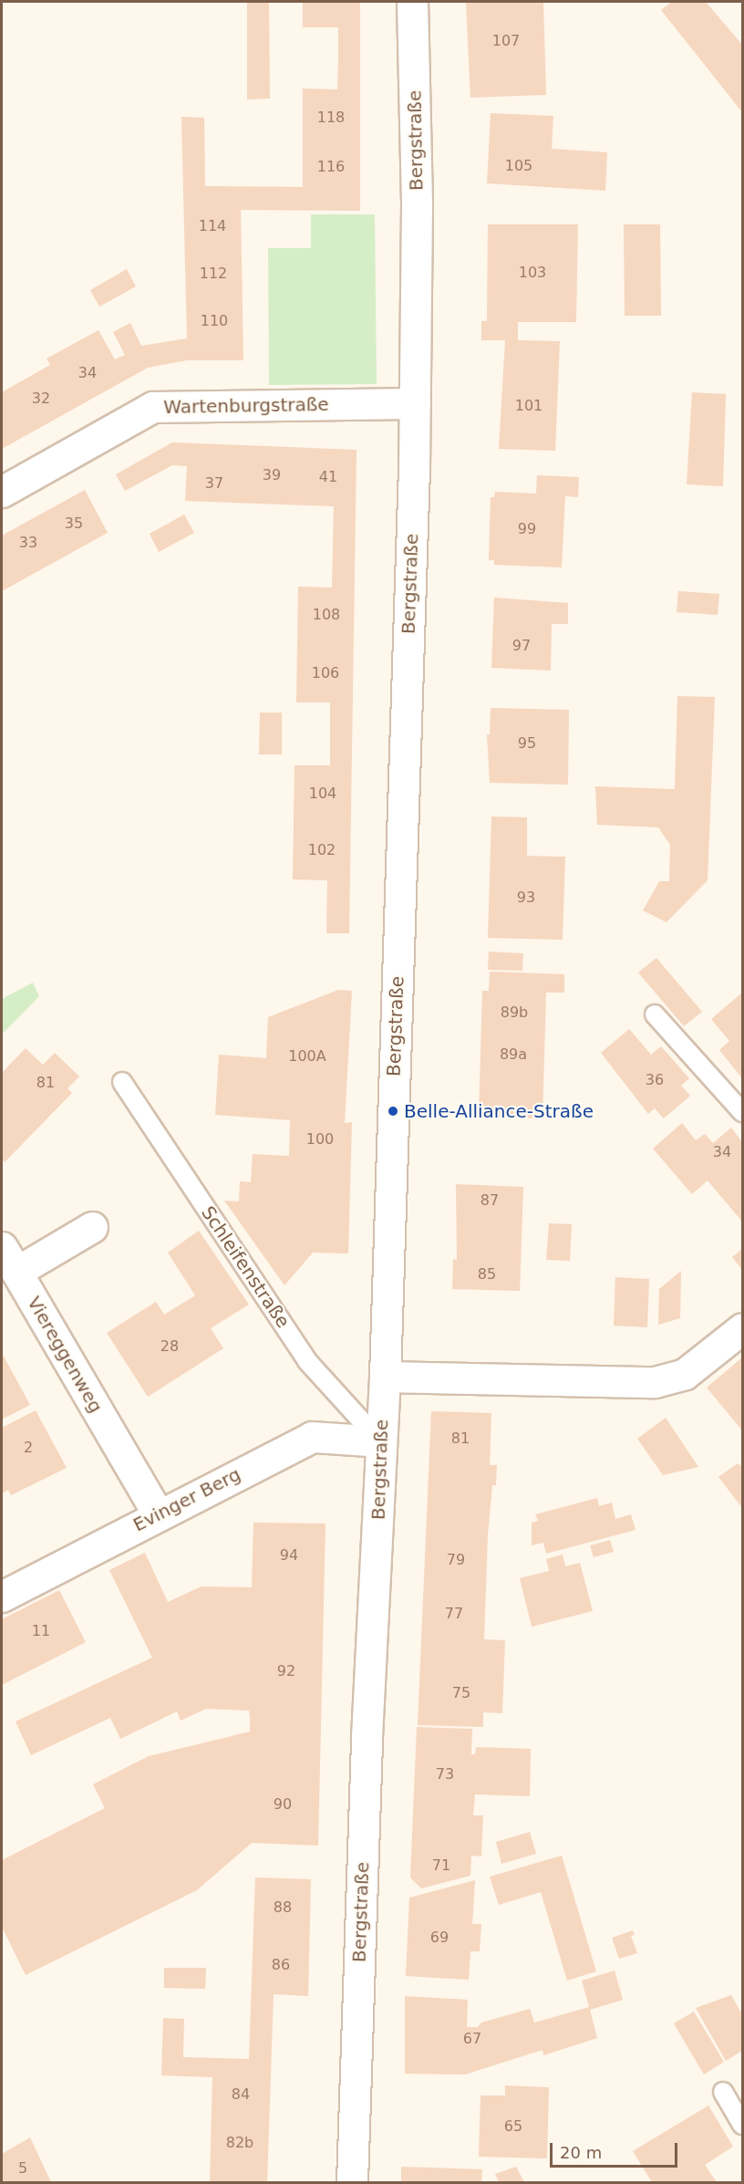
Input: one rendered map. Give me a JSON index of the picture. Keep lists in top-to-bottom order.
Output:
{
  "streets": {
    "street": [
      "Bergstraße",
      "Wartenburgstraße",
      "Viereggenweg",
      "Evinger Berg"
    ],
    "lane": ["Schleifenstraße"]
  },
  "crossings": [
    ["Bergstraße", "Wartenburgstraße"],
    ["Bergstraße", "Schleifenstraße"],
    ["Bergstraße", "Evinger Berg"],
    ["Schleifenstraße", "Evinger Berg"],
    ["Viereggenweg", "Evinger Berg"]
  ],
  "places": ["Belle-Alliance-Straße"],
  "house_numbers": [
    "107",
    "118",
    "105",
    "116",
    "114",
    "103",
    "112",
    "110",
    "34",
    "32",
    "101",
    "39",
    "41",
    "37",
    "35",
    "99",
    "33",
    "108",
    "97",
    "106",
    "95",
    "104",
    "102",
    "93",
    "89b",
    "89a",
    "100A",
    "36",
    "81",
    "100",
    "34",
    "87",
    "85",
    "28",
    "81",
    "2",
    "94",
    "79",
    "77",
    "11",
    "92",
    "75",
    "73",
    "90",
    "71",
    "88",
    "69",
    "86",
    "67",
    "84",
    "65",
    "82b",
    "5"
  ],
  "scale_bar": "20 m"
}
